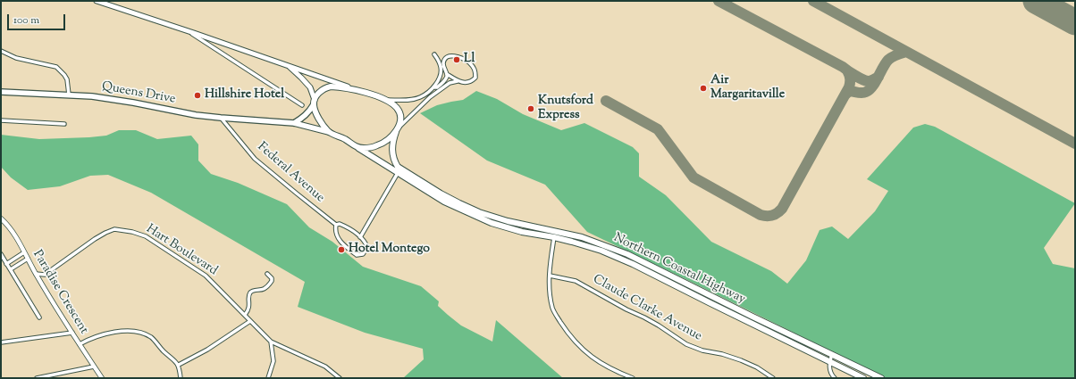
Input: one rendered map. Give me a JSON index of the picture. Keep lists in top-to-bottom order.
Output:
{
  "streets": {
    "highway": ["Northern Coastal Highway"],
    "main road": ["Queens Drive"],
    "street": [
      "Federal Avenue",
      "Hart Boulevard",
      "Paradise Crescent",
      "Claude Clarke Avenue"
    ]
  },
  "crossings": [
    ["Queens Drive", "Federal Avenue"],
    ["Queens Drive", "Northern Coastal Highway"],
    ["Hart Boulevard", "Paradise Crescent"]
  ],
  "places": [
    "Ll",
    "Air Margaritaville",
    "Hillshire Hotel",
    "Knutsford Express",
    "Hotel Montego"
  ],
  "scale_bar": "100 m"
}
